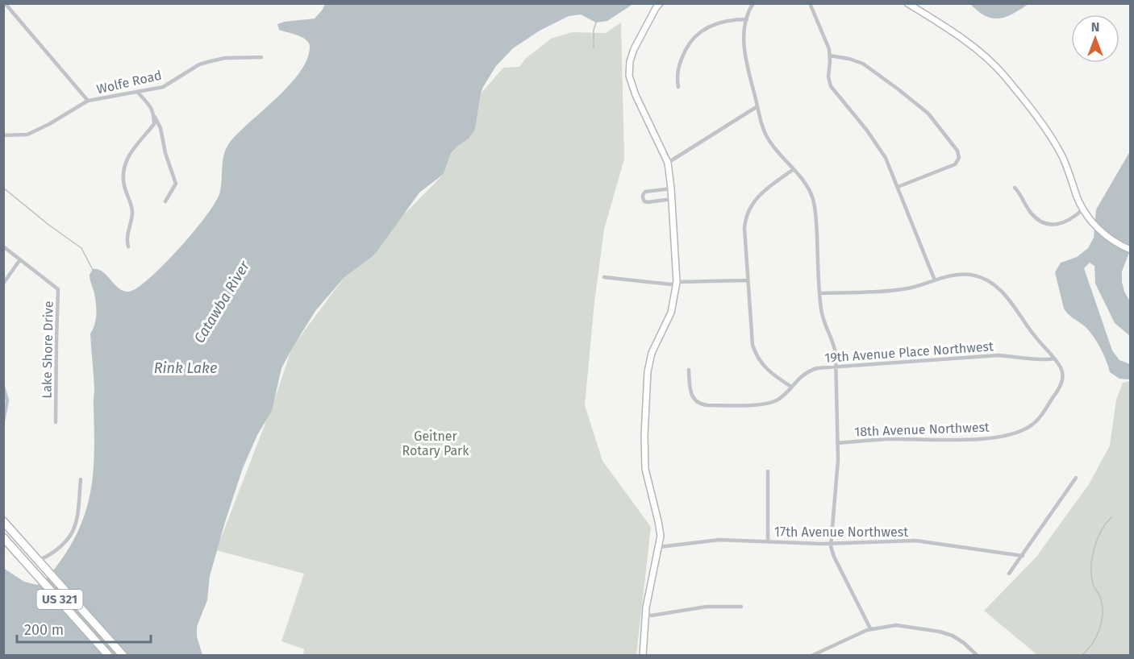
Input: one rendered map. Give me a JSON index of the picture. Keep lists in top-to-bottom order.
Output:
{
  "streets": {
    "highway": ["US 321"],
    "street": [
      "Wolfe Road",
      "Lake Shore Drive",
      "19th Avenue Place Northwest",
      "18th Avenue Northwest",
      "17th Avenue Northwest"
    ]
  },
  "crossings": [
    ["19th Avenue Place Northwest", "18th Avenue Northwest"]
  ],
  "water": ["Catawba River", "Rink Lake"],
  "parks": ["Geitner Rotary Park"],
  "scale_bar": "200 m",
  "north": "top"
}
